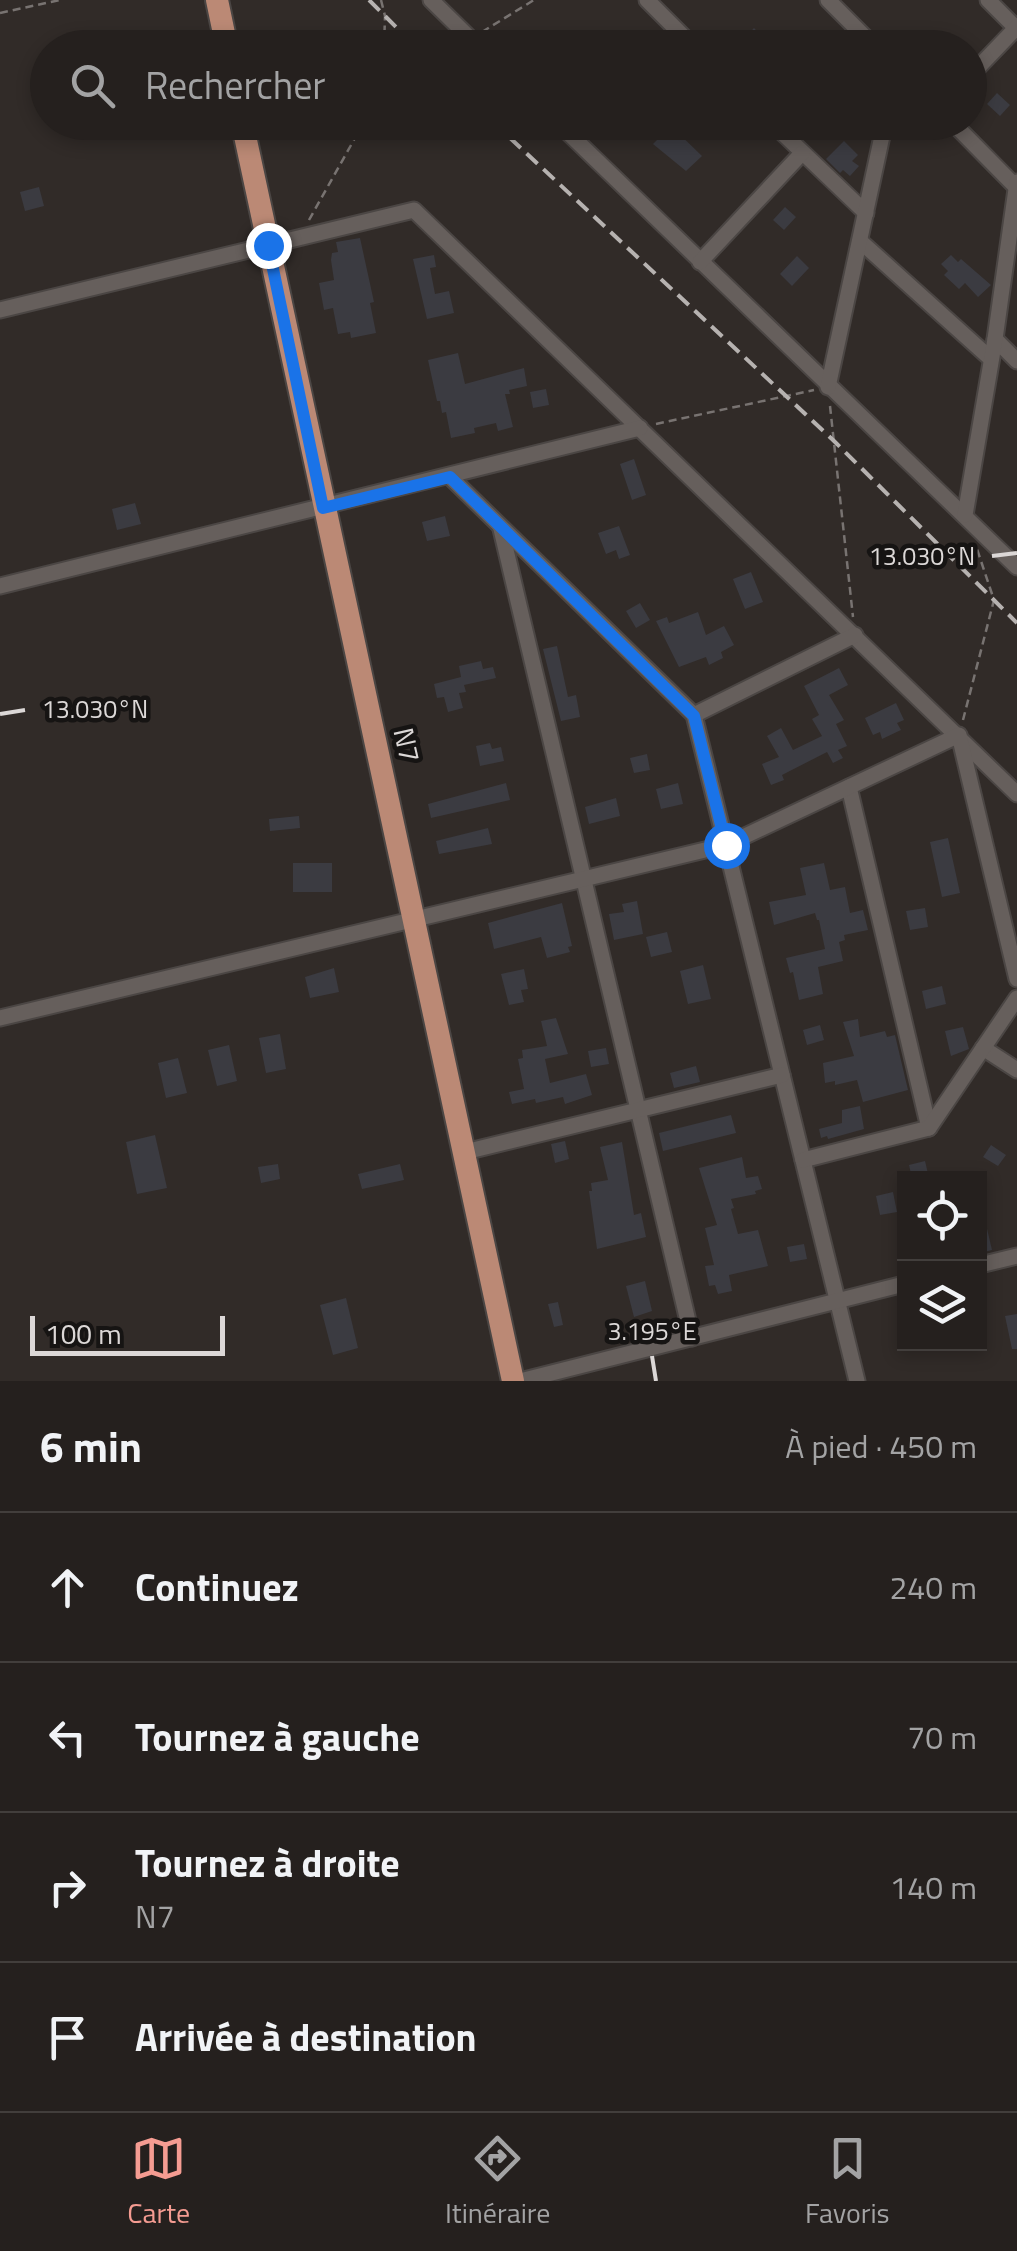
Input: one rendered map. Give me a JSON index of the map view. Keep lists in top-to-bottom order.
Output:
{
  "streets": {
    "main road": ["N7"]
  },
  "scale_bar": "100 m",
  "page": {
    "search": "Rechercher",
    "scale": "100 m",
    "heading": ["6 min", "À pied · 450 m"],
    "list": [
      ["Continuez", "240 m"],
      ["Tournez à gauche", "70 m"],
      ["Tournez à droite", "N7", "140 m"],
      "Arrivée à destination"
    ],
    "nav": ["Carte", "Itinéraire", "Favoris"]
  },
  "coordinates": ["13.030°N", "3.195°E"]
}
